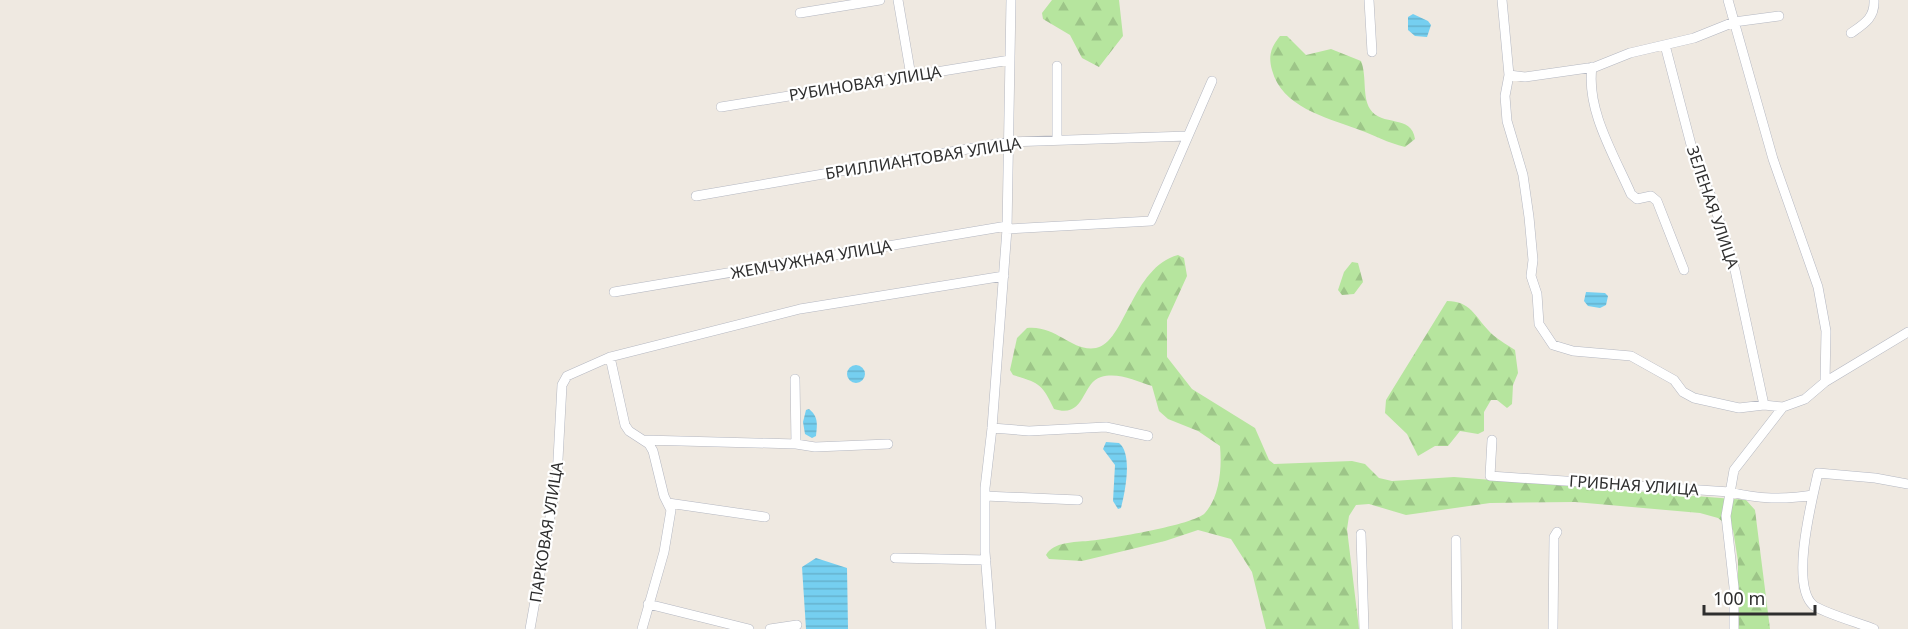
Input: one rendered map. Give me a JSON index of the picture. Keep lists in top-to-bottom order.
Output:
{
  "streets": {
    "street": [
      "РУБИНОВАЯ УЛИЦА",
      "БРИЛЛИАНТОВАЯ УЛИЦА",
      "ЗЕЛЕНАЯ УЛИЦА",
      "ЖЕМЧУЖНАЯ УЛИЦА",
      "ГРИБНАЯ УЛИЦА",
      "ПАРКОВАЯ УЛИЦА"
    ]
  },
  "crossings": [
    ["БРИЛЛИАНТОВАЯ УЛИЦА", "ЖЕМЧУЖНАЯ УЛИЦА"]
  ],
  "scale_bar": "100 m"
}
